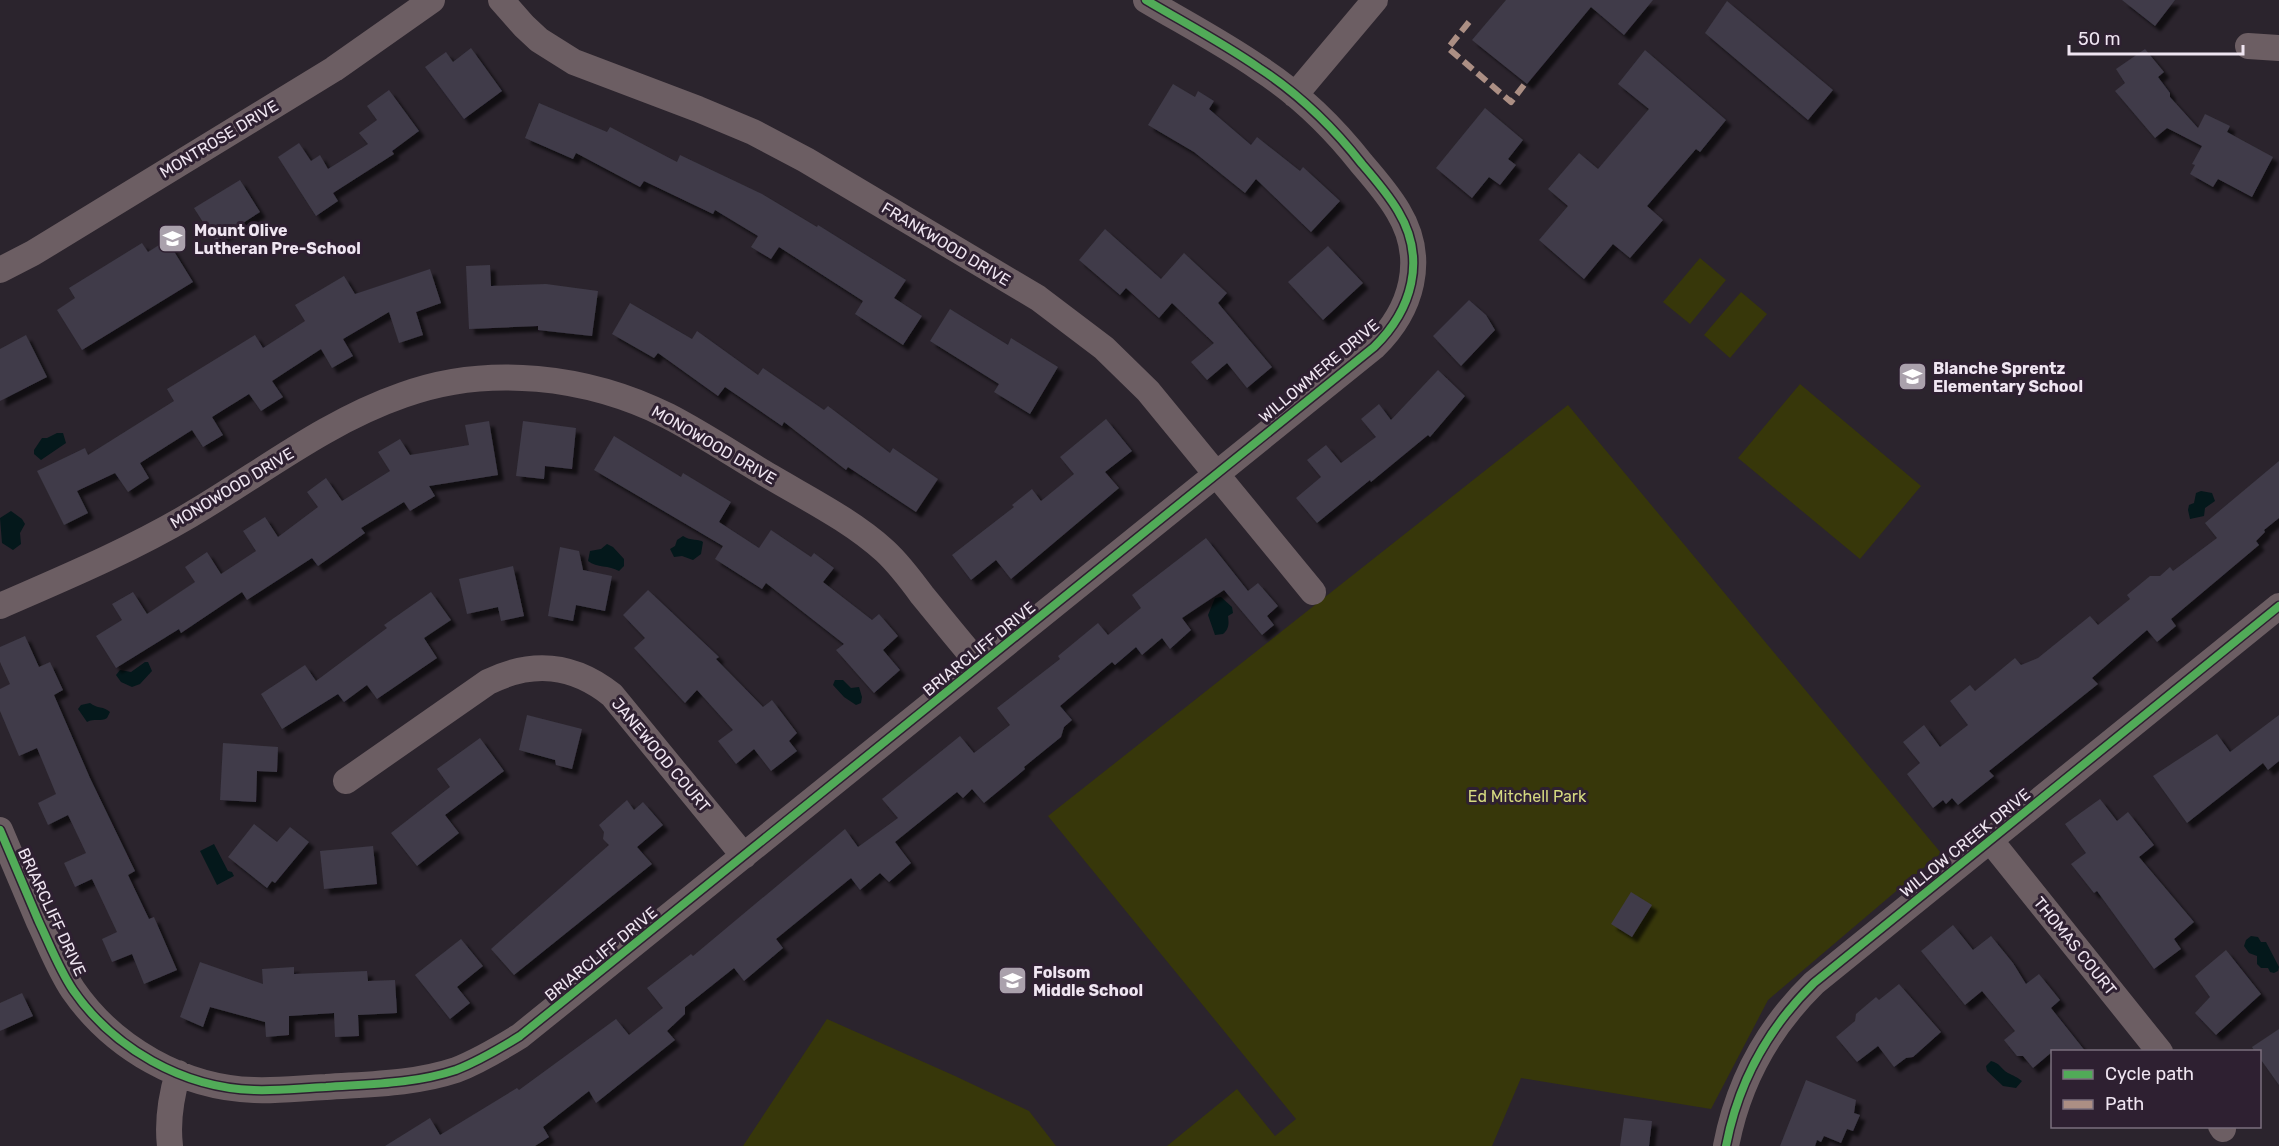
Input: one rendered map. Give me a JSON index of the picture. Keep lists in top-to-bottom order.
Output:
{
  "streets": {
    "street": [
      "MONTROSE DRIVE",
      "FRANKWOOD DRIVE",
      "WILLOWMERE DRIVE",
      "MONOWOOD DRIVE",
      "BRIARCLIFF DRIVE",
      "JANEWOOD COURT",
      "WILLOW CREEK DRIVE",
      "THOMAS COURT"
    ]
  },
  "crossings": [
    ["FRANKWOOD DRIVE", "WILLOWMERE DRIVE"],
    ["FRANKWOOD DRIVE", "BRIARCLIFF DRIVE"],
    ["WILLOWMERE DRIVE", "BRIARCLIFF DRIVE"],
    ["MONOWOOD DRIVE", "BRIARCLIFF DRIVE"],
    ["BRIARCLIFF DRIVE", "JANEWOOD COURT"],
    ["WILLOW CREEK DRIVE", "THOMAS COURT"]
  ],
  "parks": ["Ed Mitchell Park"],
  "places": {
    "school or university": ["Mount Olive Lutheran Pre-School", "Blanche Sprentz Elementary School", "Folsom Middle School"]
  },
  "legend": ["Cycle path", "Path"],
  "scale_bar": "50 m"
}
